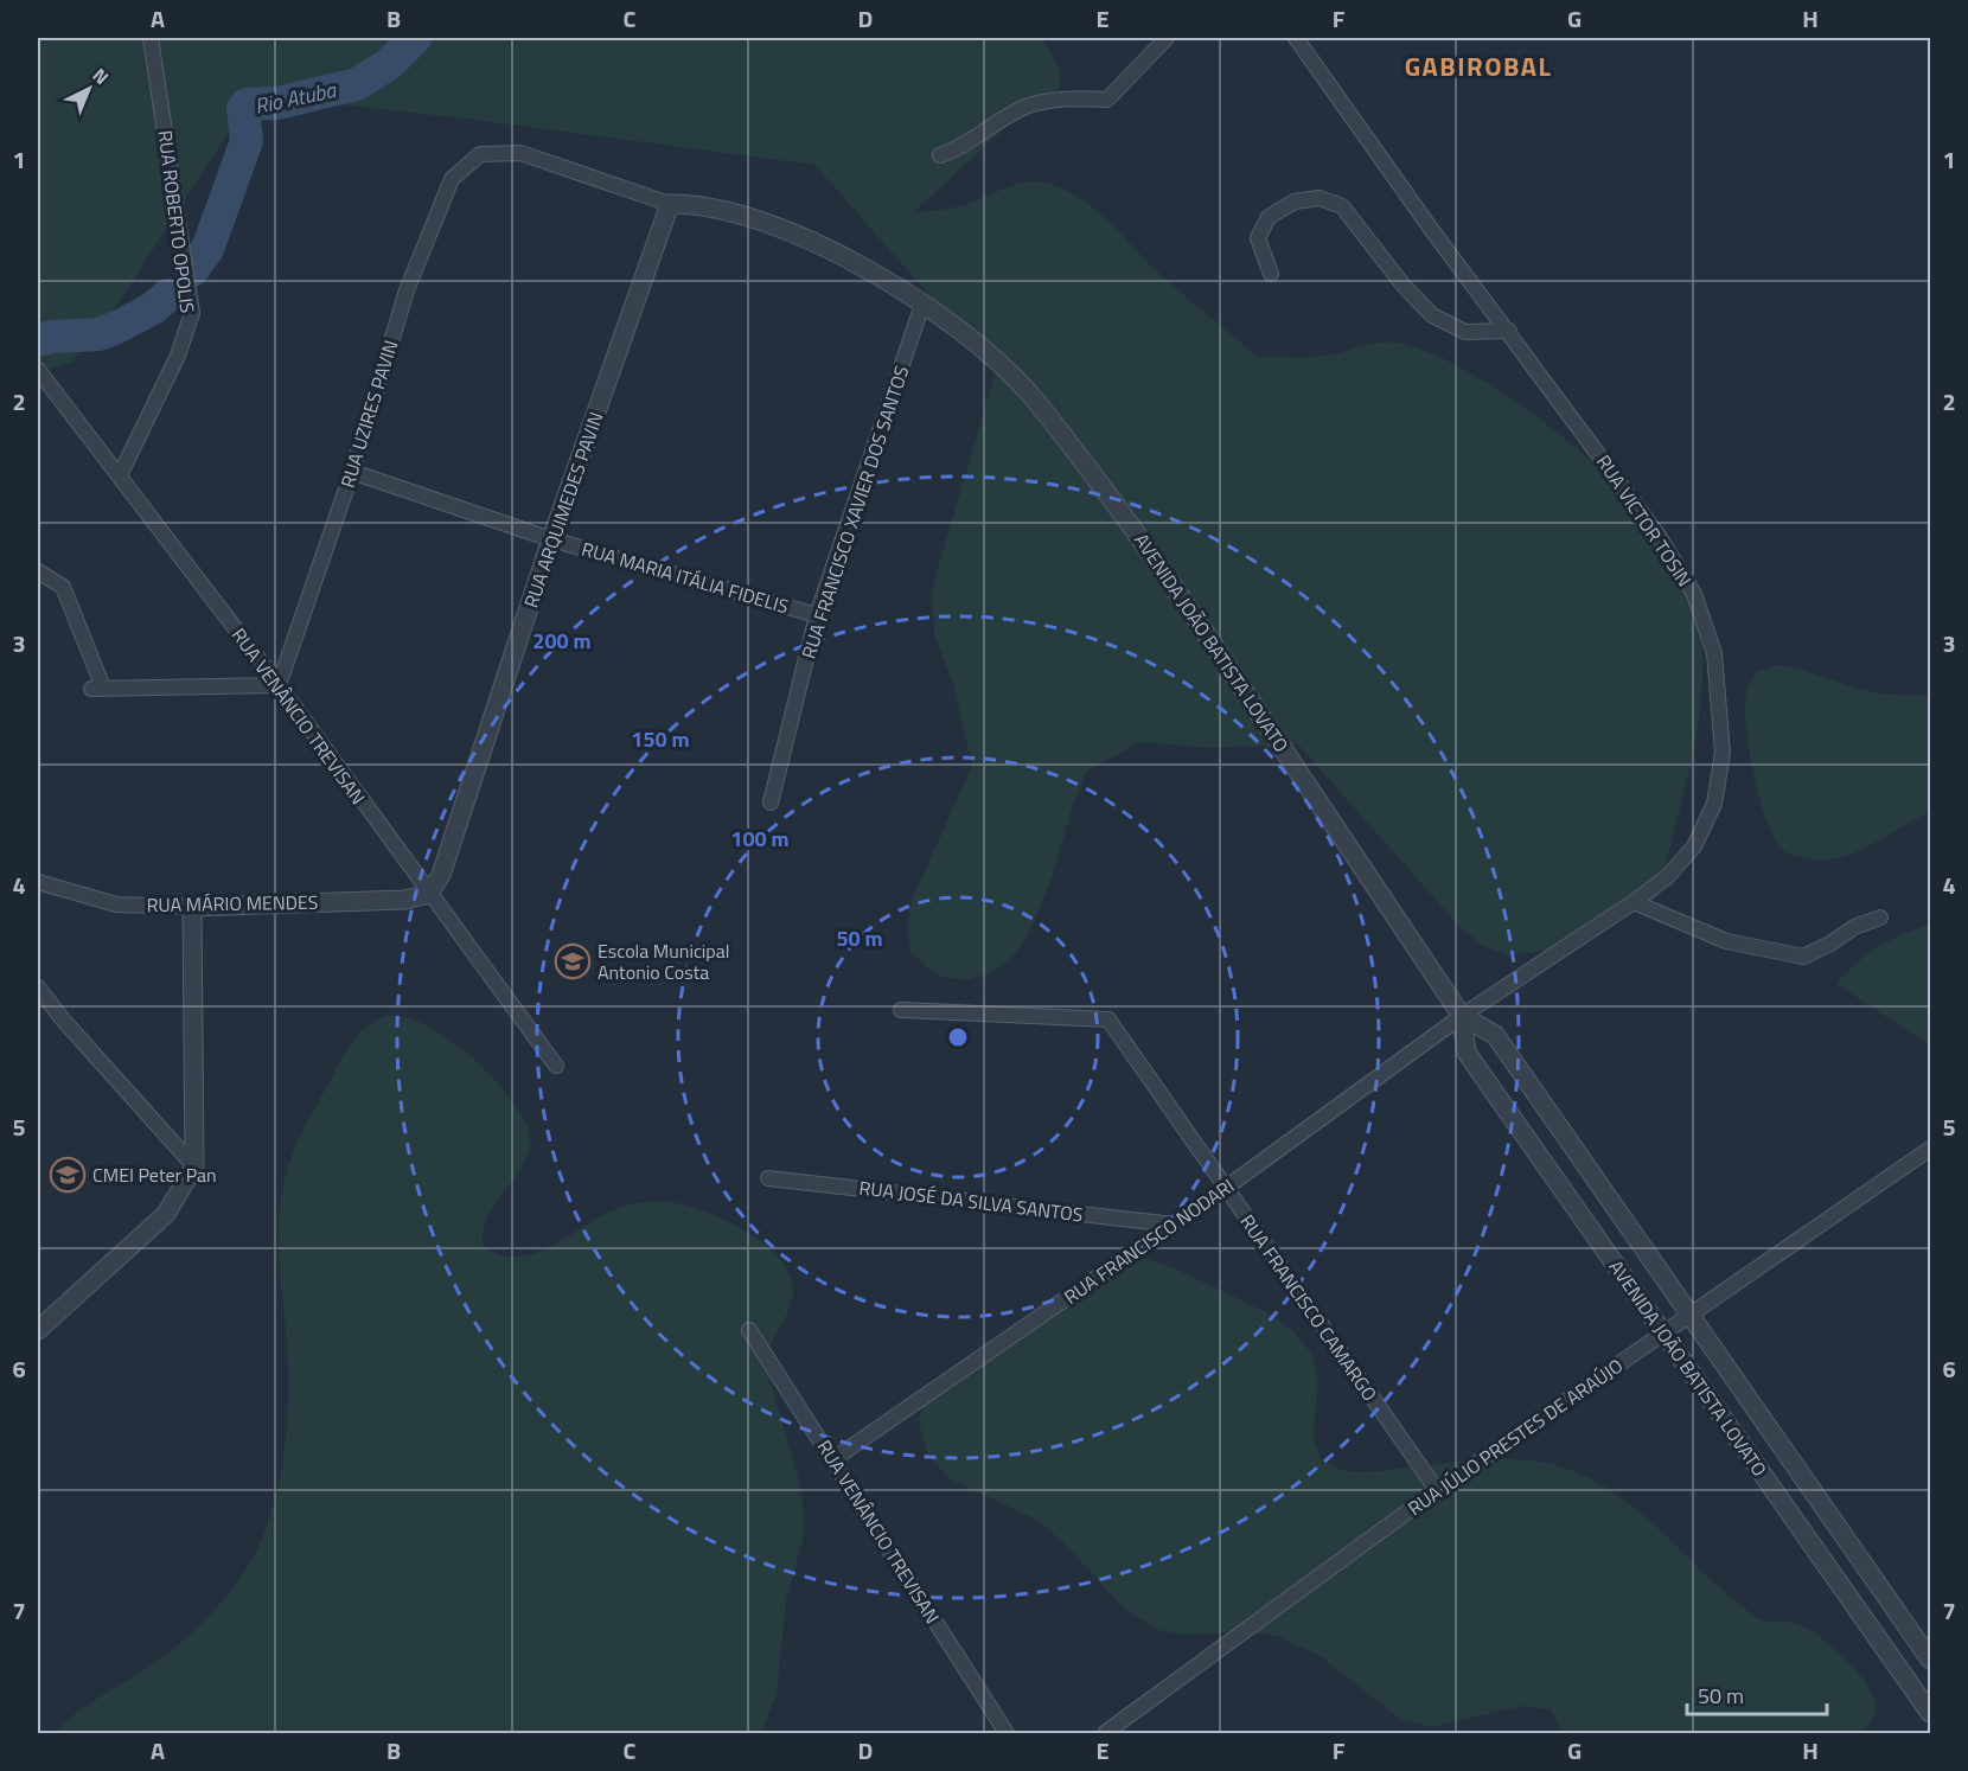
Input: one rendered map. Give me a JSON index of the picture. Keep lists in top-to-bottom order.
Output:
{
  "streets": {
    "street": [
      "RUA ROBERTO OPOLIS",
      "RUA UZIRES PAVIN",
      "RUA ARQUIMEDES PAVIN",
      "RUA FRANCISCO XAVIER DOS SANTOS",
      "RUA VICTOR TOSIN",
      "RUA MARIA ITÁLIA FIDELIS",
      "AVENIDA JOÃO BATISTA LOVATO",
      "RUA VENÂNCIO TREVISAN",
      "RUA MÁRIO MENDES",
      "RUA JOSÉ DA SILVA SANTOS",
      "RUA FRANCISCO NODARI",
      "RUA FRANCISCO CAMARGO",
      "RUA JÚLIO PRESTES DE ARAÚJO"
    ]
  },
  "crossings": [
    ["RUA ROBERTO OPOLIS", "RUA VENÂNCIO TREVISAN"],
    ["RUA UZIRES PAVIN", "RUA ARQUIMEDES PAVIN"],
    ["RUA UZIRES PAVIN", "RUA MARIA ITÁLIA FIDELIS"],
    ["RUA UZIRES PAVIN", "AVENIDA JOÃO BATISTA LOVATO"],
    ["RUA UZIRES PAVIN", "RUA VENÂNCIO TREVISAN"],
    ["RUA ARQUIMEDES PAVIN", "RUA MARIA ITÁLIA FIDELIS"],
    ["RUA ARQUIMEDES PAVIN", "AVENIDA JOÃO BATISTA LOVATO"],
    ["RUA ARQUIMEDES PAVIN", "RUA VENÂNCIO TREVISAN"],
    ["RUA ARQUIMEDES PAVIN", "RUA MÁRIO MENDES"],
    ["RUA FRANCISCO XAVIER DOS SANTOS", "RUA MARIA ITÁLIA FIDELIS"],
    ["RUA FRANCISCO XAVIER DOS SANTOS", "AVENIDA JOÃO BATISTA LOVATO"],
    ["RUA VICTOR TOSIN", "AVENIDA JOÃO BATISTA LOVATO"],
    ["RUA VICTOR TOSIN", "RUA FRANCISCO NODARI"],
    ["AVENIDA JOÃO BATISTA LOVATO", "RUA FRANCISCO NODARI"],
    ["AVENIDA JOÃO BATISTA LOVATO", "RUA JÚLIO PRESTES DE ARAÚJO"],
    ["RUA VENÂNCIO TREVISAN", "RUA MÁRIO MENDES"],
    ["RUA VENÂNCIO TREVISAN", "RUA FRANCISCO NODARI"],
    ["RUA JOSÉ DA SILVA SANTOS", "RUA FRANCISCO NODARI"],
    ["RUA FRANCISCO NODARI", "RUA FRANCISCO CAMARGO"],
    ["RUA FRANCISCO CAMARGO", "RUA JÚLIO PRESTES DE ARAÚJO"]
  ],
  "districts": ["GABIROBAL"],
  "water": ["Rio Atuba"],
  "places": {
    "school or university": ["Escola Municipal Antonio Costa", "CMEI Peter Pan"]
  },
  "scale_bar": "50 m",
  "north": "top right",
  "grid": {
    "columns": [
      "A",
      "B",
      "C",
      "D",
      "E",
      "F",
      "G",
      "H"
    ],
    "rows": [
      "1",
      "2",
      "3",
      "4",
      "5",
      "6",
      "7"
    ]
  },
  "rings": [
    "200 m",
    "150 m",
    "100 m",
    "50 m"
  ]
}
